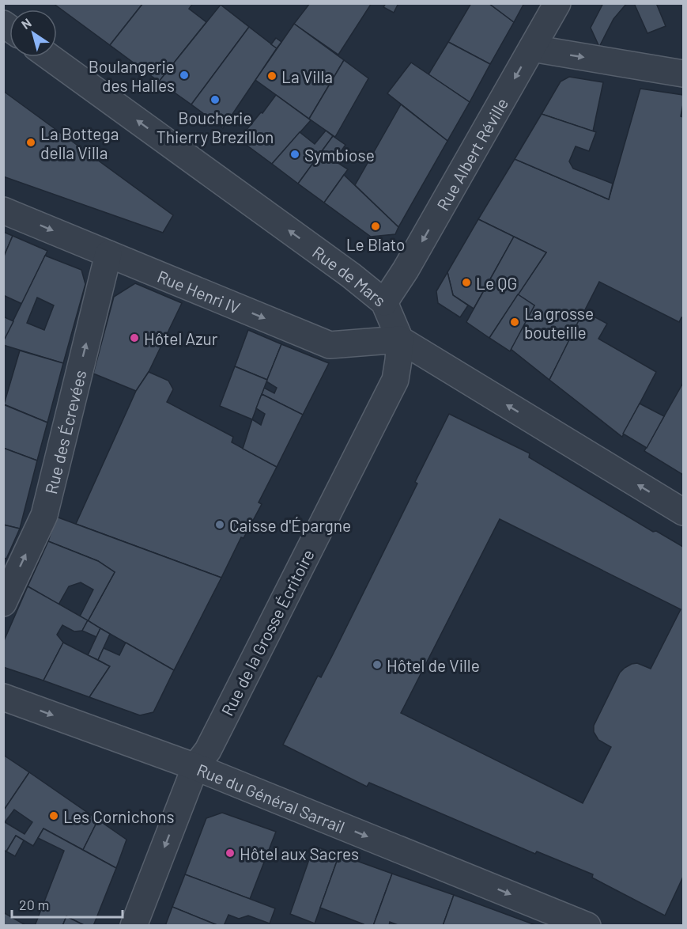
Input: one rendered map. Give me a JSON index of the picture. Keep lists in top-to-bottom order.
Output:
{
  "streets": {
    "street": [
      "Rue Albert Réville",
      "Rue de Mars",
      "Rue Henri IV",
      "Rue des Écrevées",
      "Rue de la Grosse Écritoire",
      "Rue du Général Sarrail"
    ]
  },
  "crossings": [
    ["Rue Albert Réville", "Rue de Mars"],
    ["Rue de Mars", "Rue Henri IV"],
    ["Rue de Mars", "Rue de la Grosse Écritoire"],
    ["Rue Henri IV", "Rue des Écrevées"],
    ["Rue Henri IV", "Rue de la Grosse Écritoire"],
    ["Rue de la Grosse Écritoire", "Rue du Général Sarrail"]
  ],
  "one_way": [
    "Rue Albert Réville",
    "Rue de Mars",
    "Rue Henri IV",
    "Rue des Écrevées",
    "Rue du Général Sarrail"
  ],
  "places": [
    "Boulangerie des Halles",
    "La Villa",
    "Boucherie Thierry Brezillon",
    "La Bottega della Villa",
    "Symbiose",
    "Le Blato",
    "Le QG",
    "La grosse bouteille",
    "Hôtel Azur",
    "Caisse d'Épargne",
    "Hôtel de Ville",
    "Les Cornichons",
    "Hôtel aux Sacres"
  ],
  "scale_bar": "20 m",
  "north": "top left"
}
